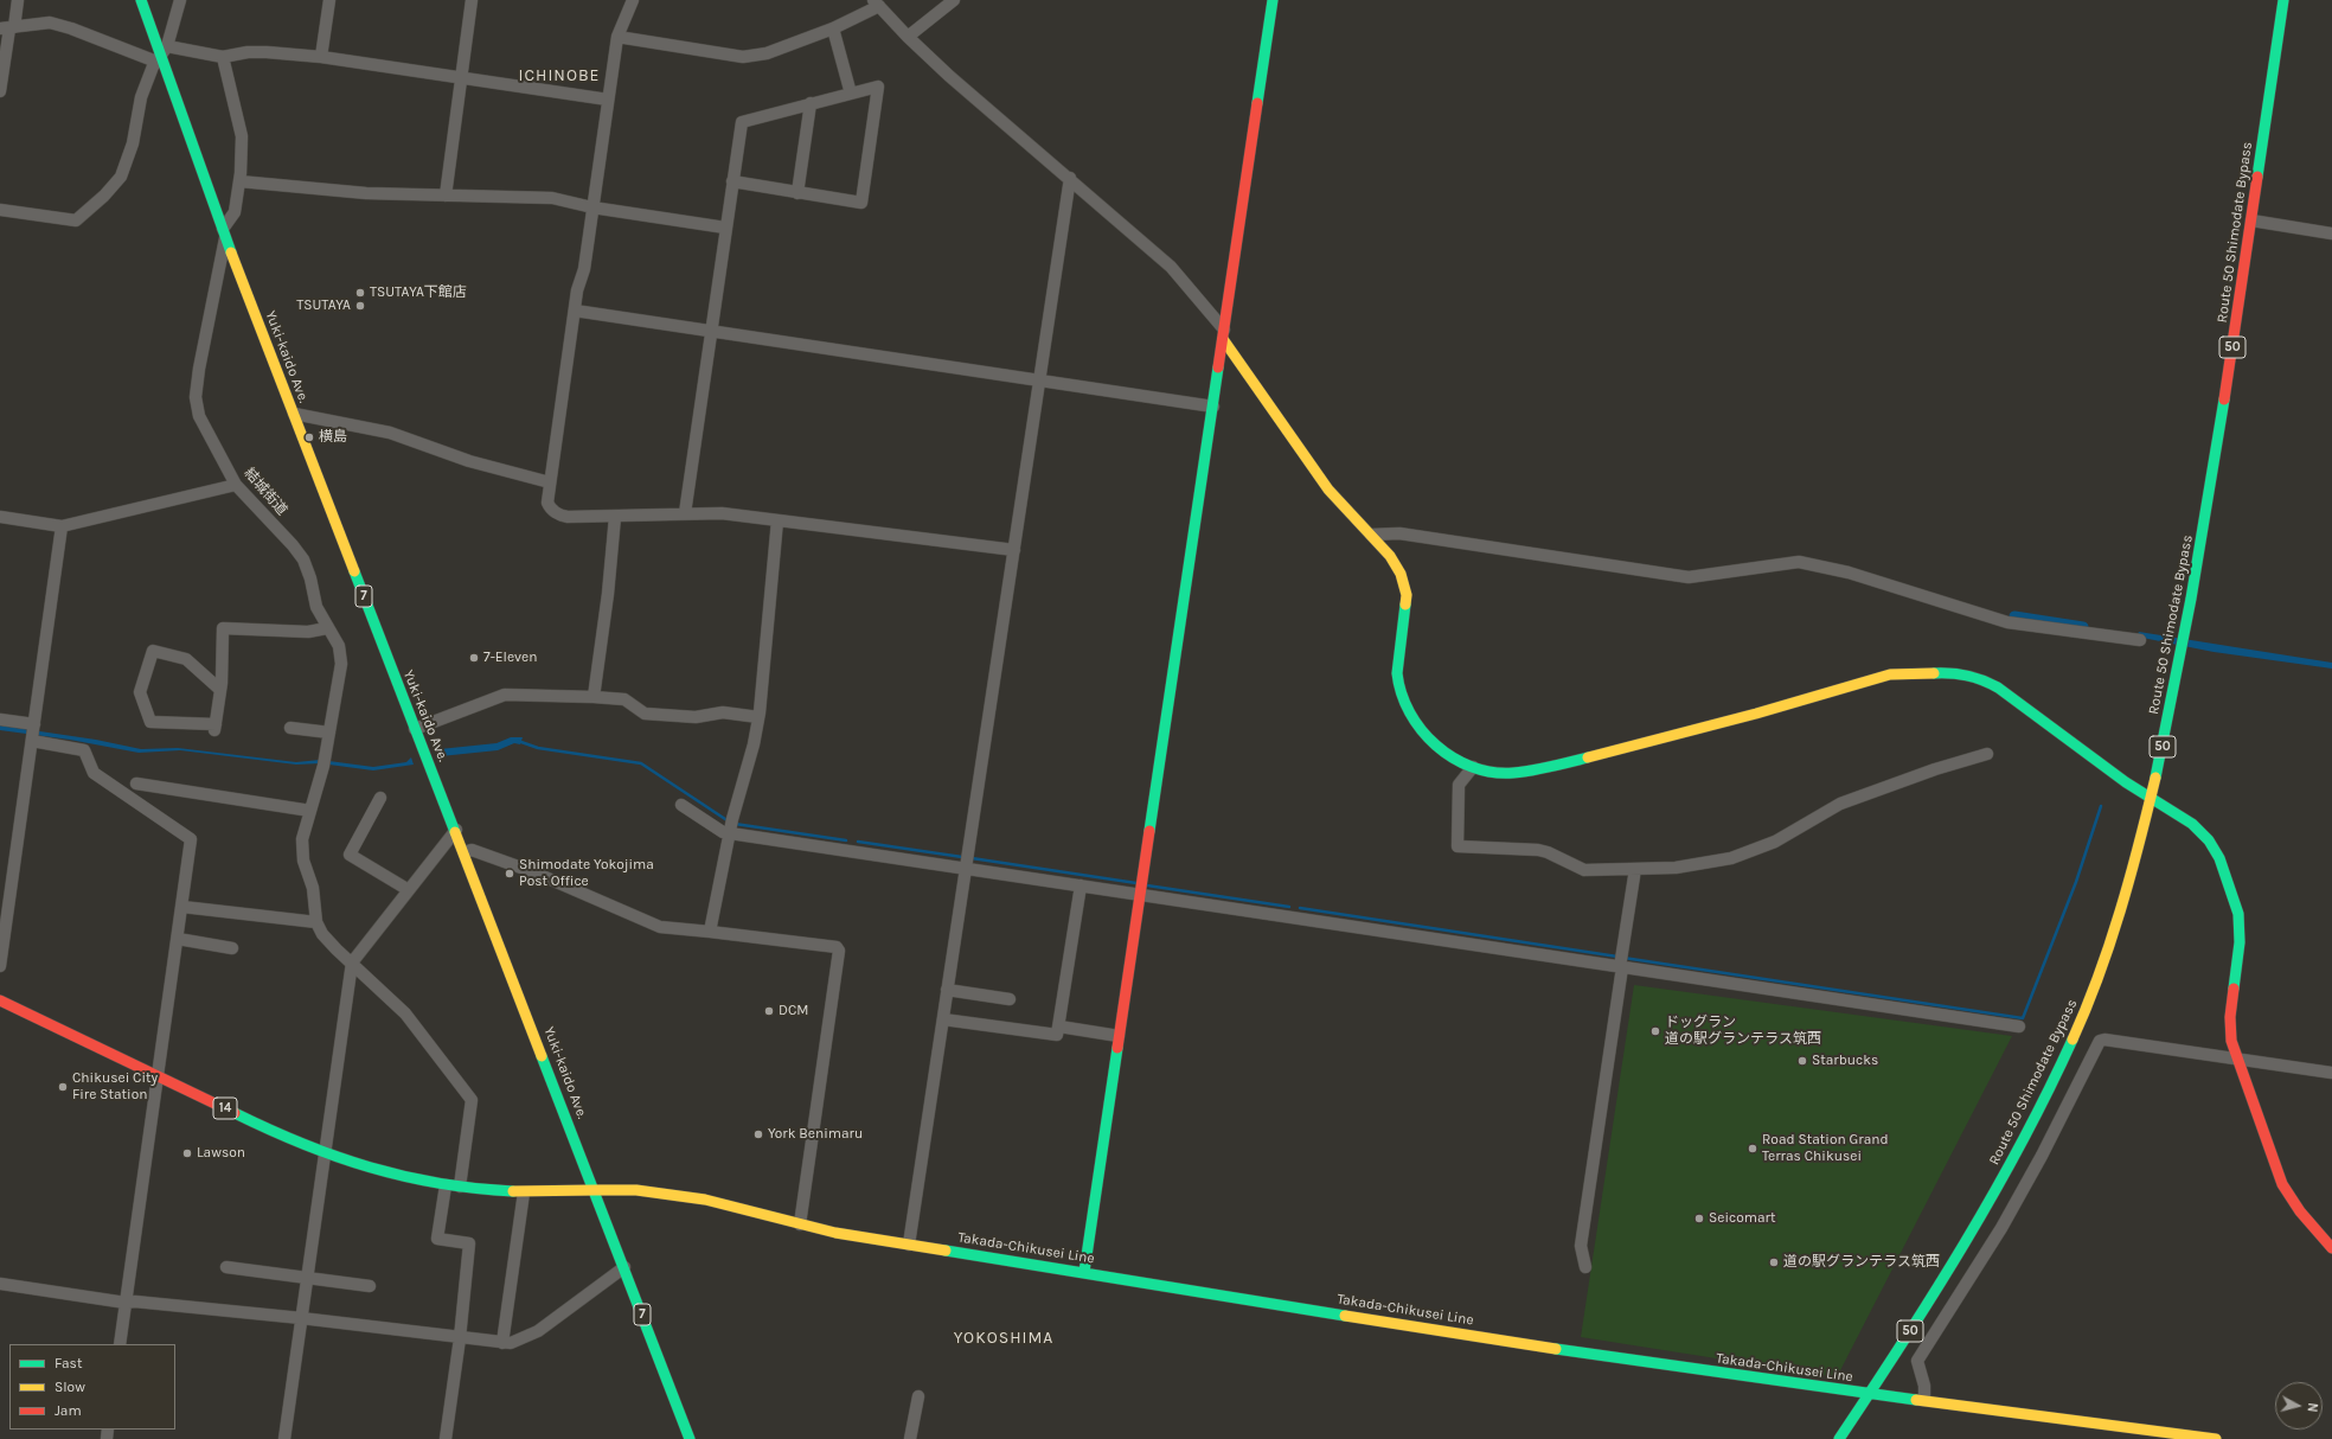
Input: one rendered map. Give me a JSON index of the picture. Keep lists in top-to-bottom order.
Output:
{
  "streets": {
    "main road": [
      "Route 50 Shimodate Bypass",
      "50",
      "Yuki-kaido Ave.",
      "7",
      "14",
      "Takada-Chikusei Line"
    ],
    "street": ["結城街道"]
  },
  "crossings": [
    ["Route 50 Shimodate Bypass", "Takada-Chikusei Line"],
    ["Yuki-kaido Ave.", "結城街道"],
    ["Yuki-kaido Ave.", "14"],
    ["Yuki-kaido Ave.", "Takada-Chikusei Line"],
    ["14", "Takada-Chikusei Line"]
  ],
  "districts": ["ICHINOBE", "YOKOSHIMA"],
  "places": [
    "TSUTAYA下館店",
    "TSUTAYA",
    "横島",
    "7-Eleven",
    "Shimodate Yokojima Post Office",
    "DCM",
    "ドッグラン 道の駅グランテラス筑西",
    "Starbucks",
    "Chikusei City Fire Station",
    "York Benimaru",
    "Road Station Grand Terras Chikusei",
    "Lawson",
    "Seicomart",
    "道の駅グランテラス筑西"
  ],
  "legend": ["Fast", "Slow", "Jam"],
  "north": "right"
}
